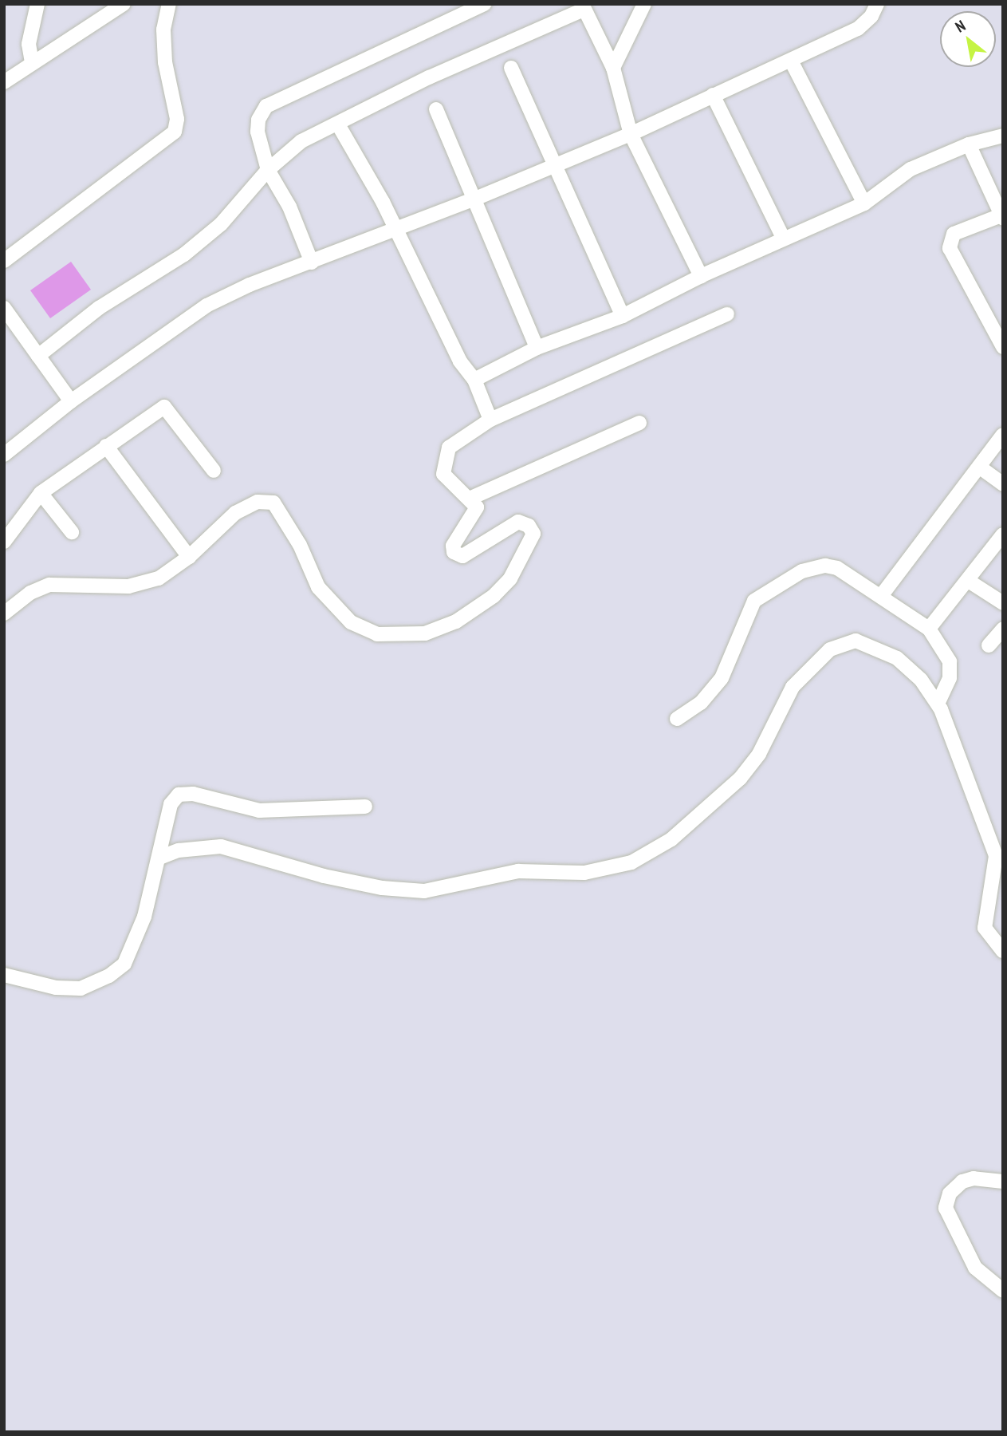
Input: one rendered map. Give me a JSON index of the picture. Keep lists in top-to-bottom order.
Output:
{
  "north": "top left"
}
